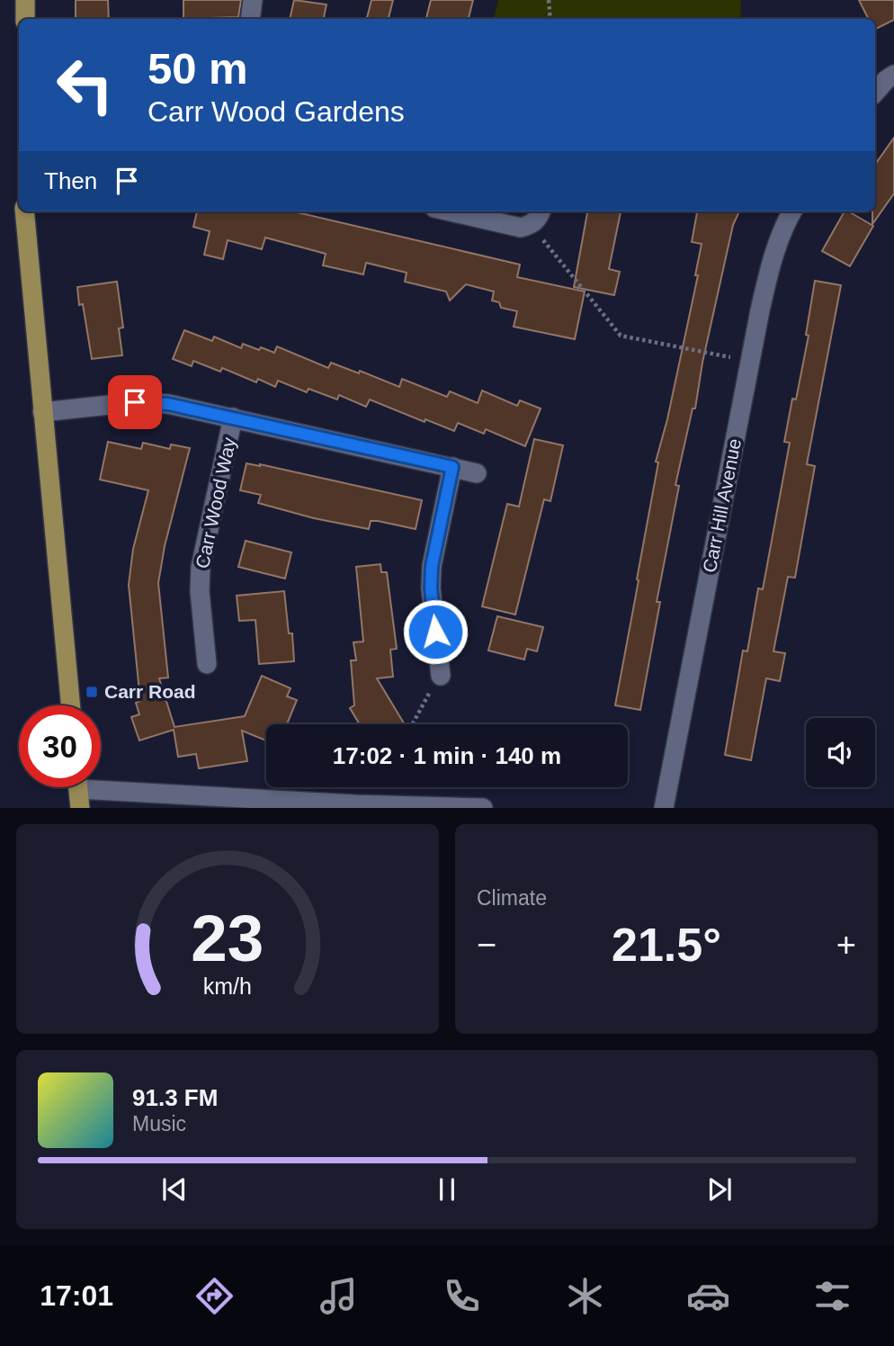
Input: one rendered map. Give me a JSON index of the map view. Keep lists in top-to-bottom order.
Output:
{
  "streets": {
    "street": ["Carr Wood Way", "Carr Hill Avenue"]
  },
  "places": {
    "transit": ["Carr Road"]
  },
  "page": {
    "turn": ["50 m", "Carr Wood Gardens"],
    "then": "Then",
    "limit": "30",
    "trip": "17:02 · 1 min · 140 m",
    "tile": "Climate",
    "heat": ["−", "21.5°", "+"],
    "song": ["91.3 FM", "Music"],
    "tabs": "17:01",
    "gauge": ["23", "km/h"]
  }
}
